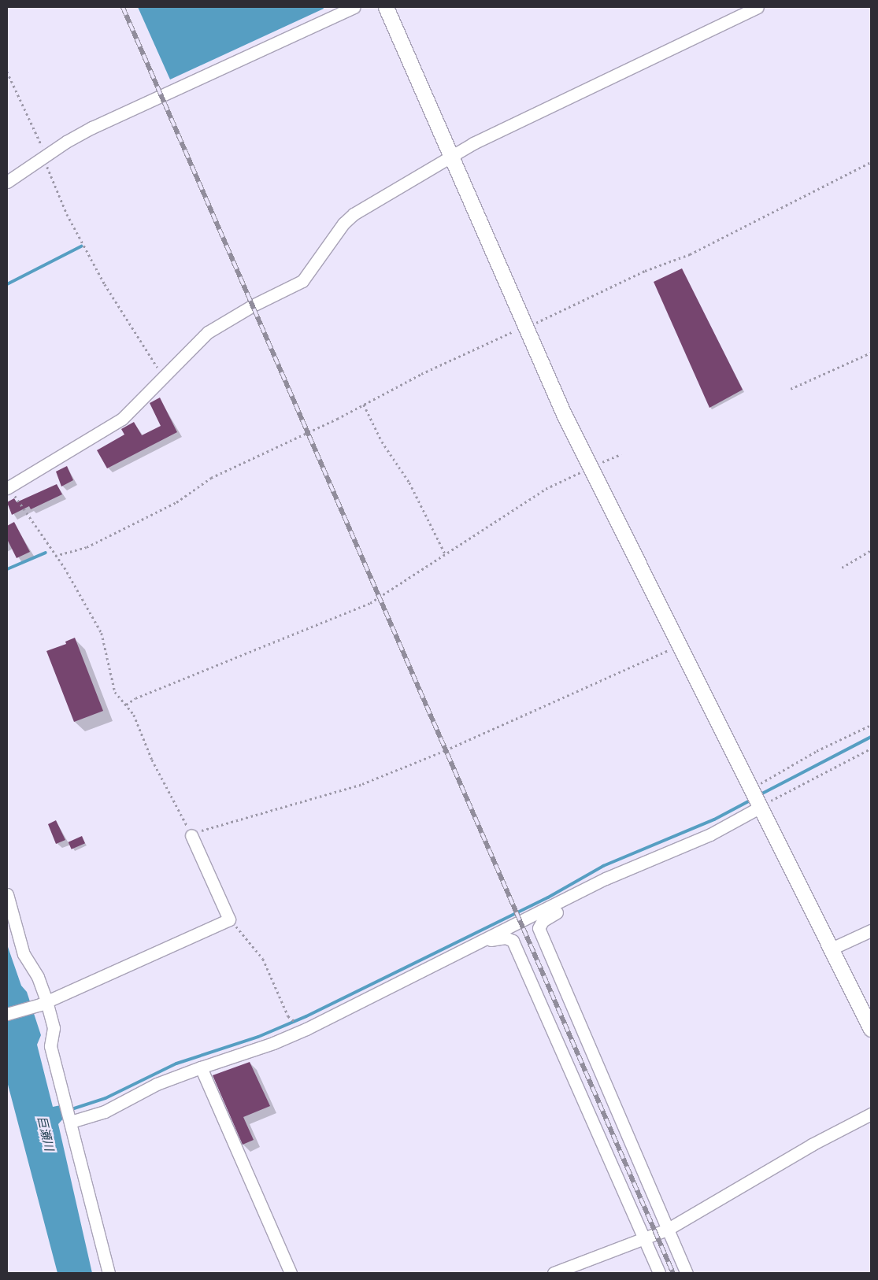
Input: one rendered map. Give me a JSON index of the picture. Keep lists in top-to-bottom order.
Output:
{
  "water": ["巨瀬川"]
}
